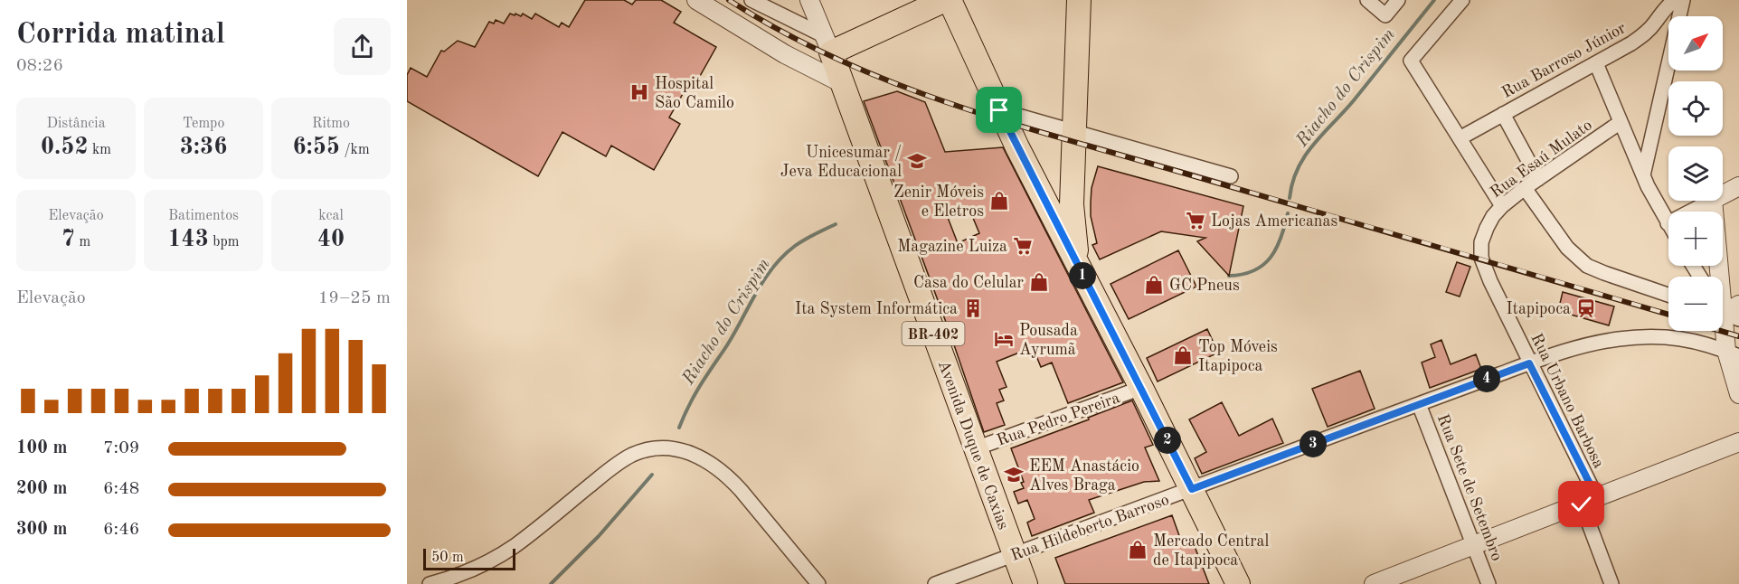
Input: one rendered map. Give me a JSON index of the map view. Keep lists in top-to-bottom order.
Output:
{
  "streets": {
    "main road": ["BR-402", "Avenida Duque de Caxias"],
    "street": [
      "Rua Barroso Júnior",
      "Rua Esaú Mulato",
      "Rua Urbano Barbosa",
      "Rua Pedro Pereira",
      "Rua Sete de Setembro",
      "Rua Hildeberto Barroso"
    ]
  },
  "crossings": [
    ["Rua Esaú Mulato", "Rua Urbano Barbosa"],
    ["Rua Urbano Barbosa", "Rua Hildeberto Barroso"],
    ["Rua Pedro Pereira", "Avenida Duque de Caxias"],
    ["Avenida Duque de Caxias", "Rua Hildeberto Barroso"],
    ["Rua Sete de Setembro", "Rua Hildeberto Barroso"]
  ],
  "water": ["Riacho do Crispim"],
  "places": {
    "hospital": ["Hospital São Camilo"],
    "school or university": ["Unicesumar / Jeva Educacional", "EEM Anastácio Alves Braga"],
    "shop": [
      "Zenir Móveis e Eletros",
      "Casa do Celular",
      "GC Pneus",
      "Top Móveis Itapipoca",
      "Mercado Central de Itapipoca"
    ],
    "supermarket": ["Lojas Americanas", "Magazine Luiza"],
    "building": ["Ita System Informática"],
    "station": ["Itapipoca"],
    "hotel": ["Pousada Ayrumã"]
  },
  "scale_bar": "50 m",
  "north": "top right",
  "page": {
    "heading": ["Corrida matinal", "08:26"],
    "map_buttons": ["+", "−"],
    "stats": [
      ["Distância", "0.52 km"],
      ["Tempo", "3:36"],
      ["Ritmo", "6:55 /km"],
      ["Elevação", "7 m"],
      ["Batimentos", "143 bpm"],
      ["kcal", "40"]
    ],
    "pins": [
      "1",
      "4",
      "2",
      "3"
    ],
    "chart": ["Elevação", "19–25 m"],
    "list": [
      {
        "name": "100 m",
        "note": "7:09"
      },
      {
        "name": "200 m",
        "note": "6:48"
      },
      {
        "name": "300 m",
        "note": "6:46"
      }
    ],
    "scale": "50 m"
  }
}
